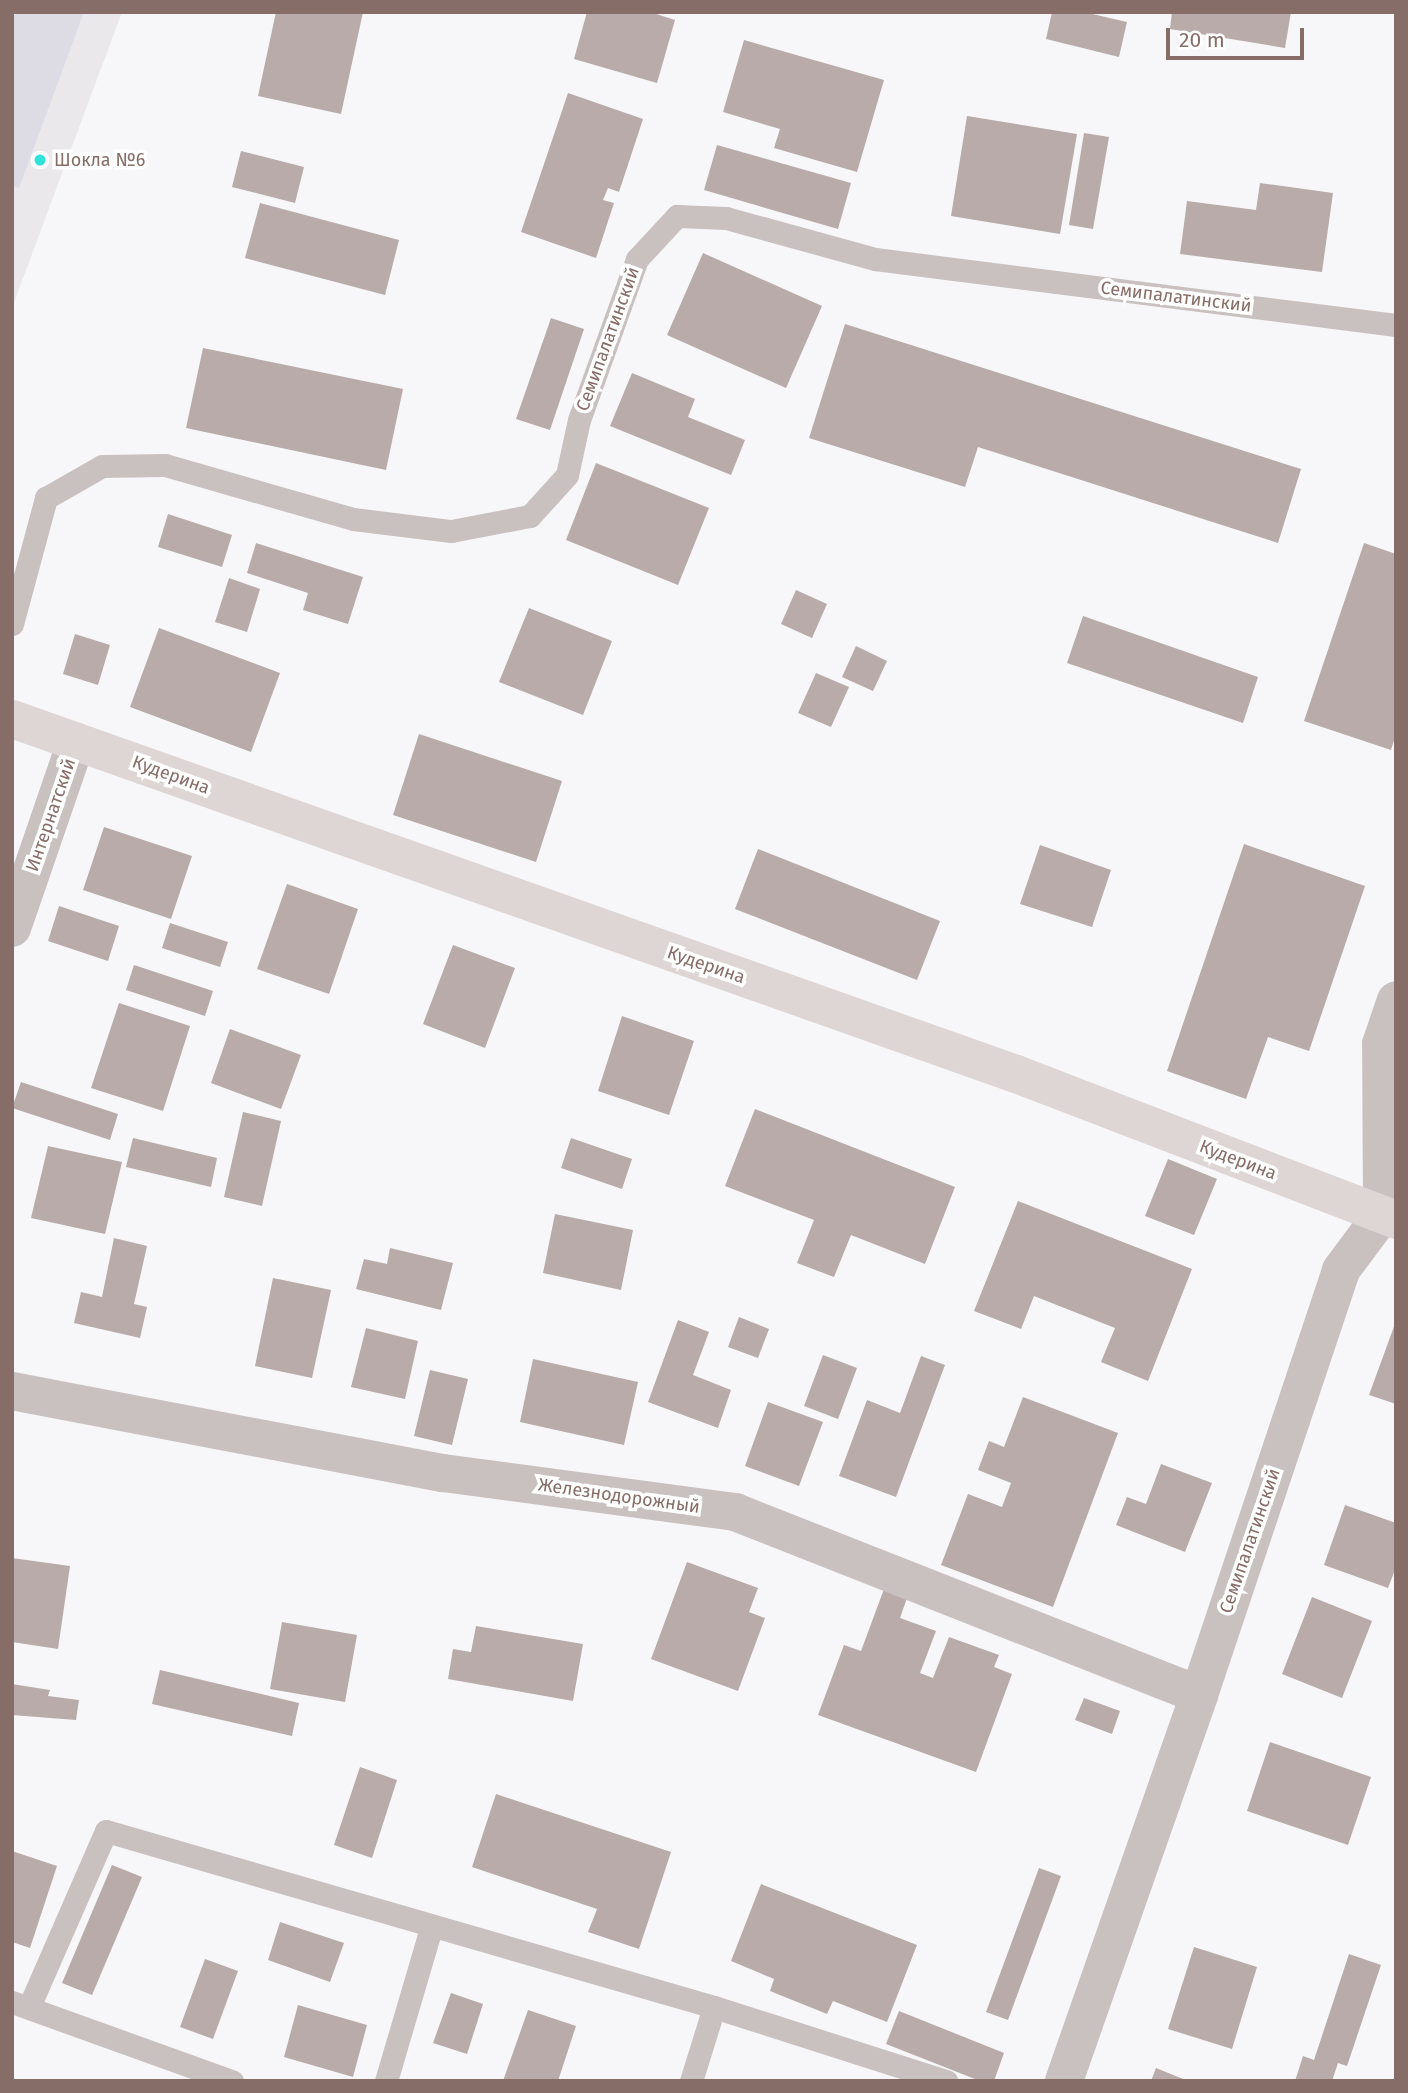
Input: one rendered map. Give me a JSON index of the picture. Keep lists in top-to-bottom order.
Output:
{
  "streets": {
    "street": [
      "Семипалатинский",
      "Кудерина",
      "Интернатский",
      "Железнодорожный"
    ]
  },
  "crossings": [
    ["Семипалатинский", "Кудерина"],
    ["Семипалатинский", "Железнодорожный"],
    ["Кудерина", "Интернатский"]
  ],
  "places": ["Шокла №6"],
  "scale_bar": "20 m"
}
